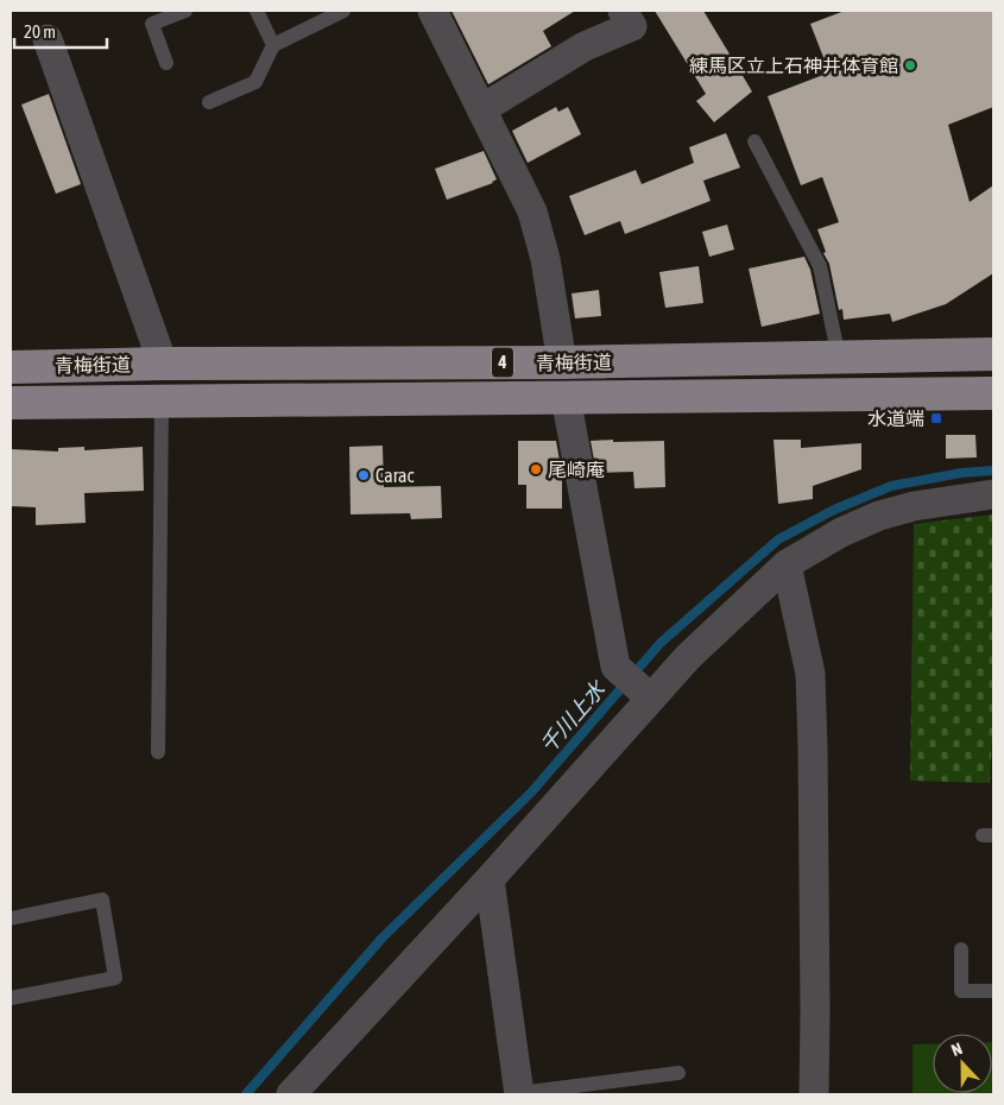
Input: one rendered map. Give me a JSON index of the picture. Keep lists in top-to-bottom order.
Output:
{
  "streets": {
    "main road": ["4", "青梅街道"]
  },
  "water": ["千川上水"],
  "places": {
    "other": ["練馬区立上石神井体育館", "尾崎庵", "Carac"],
    "transit": ["水道端"]
  },
  "scale_bar": "20 m",
  "north": "top"
}
